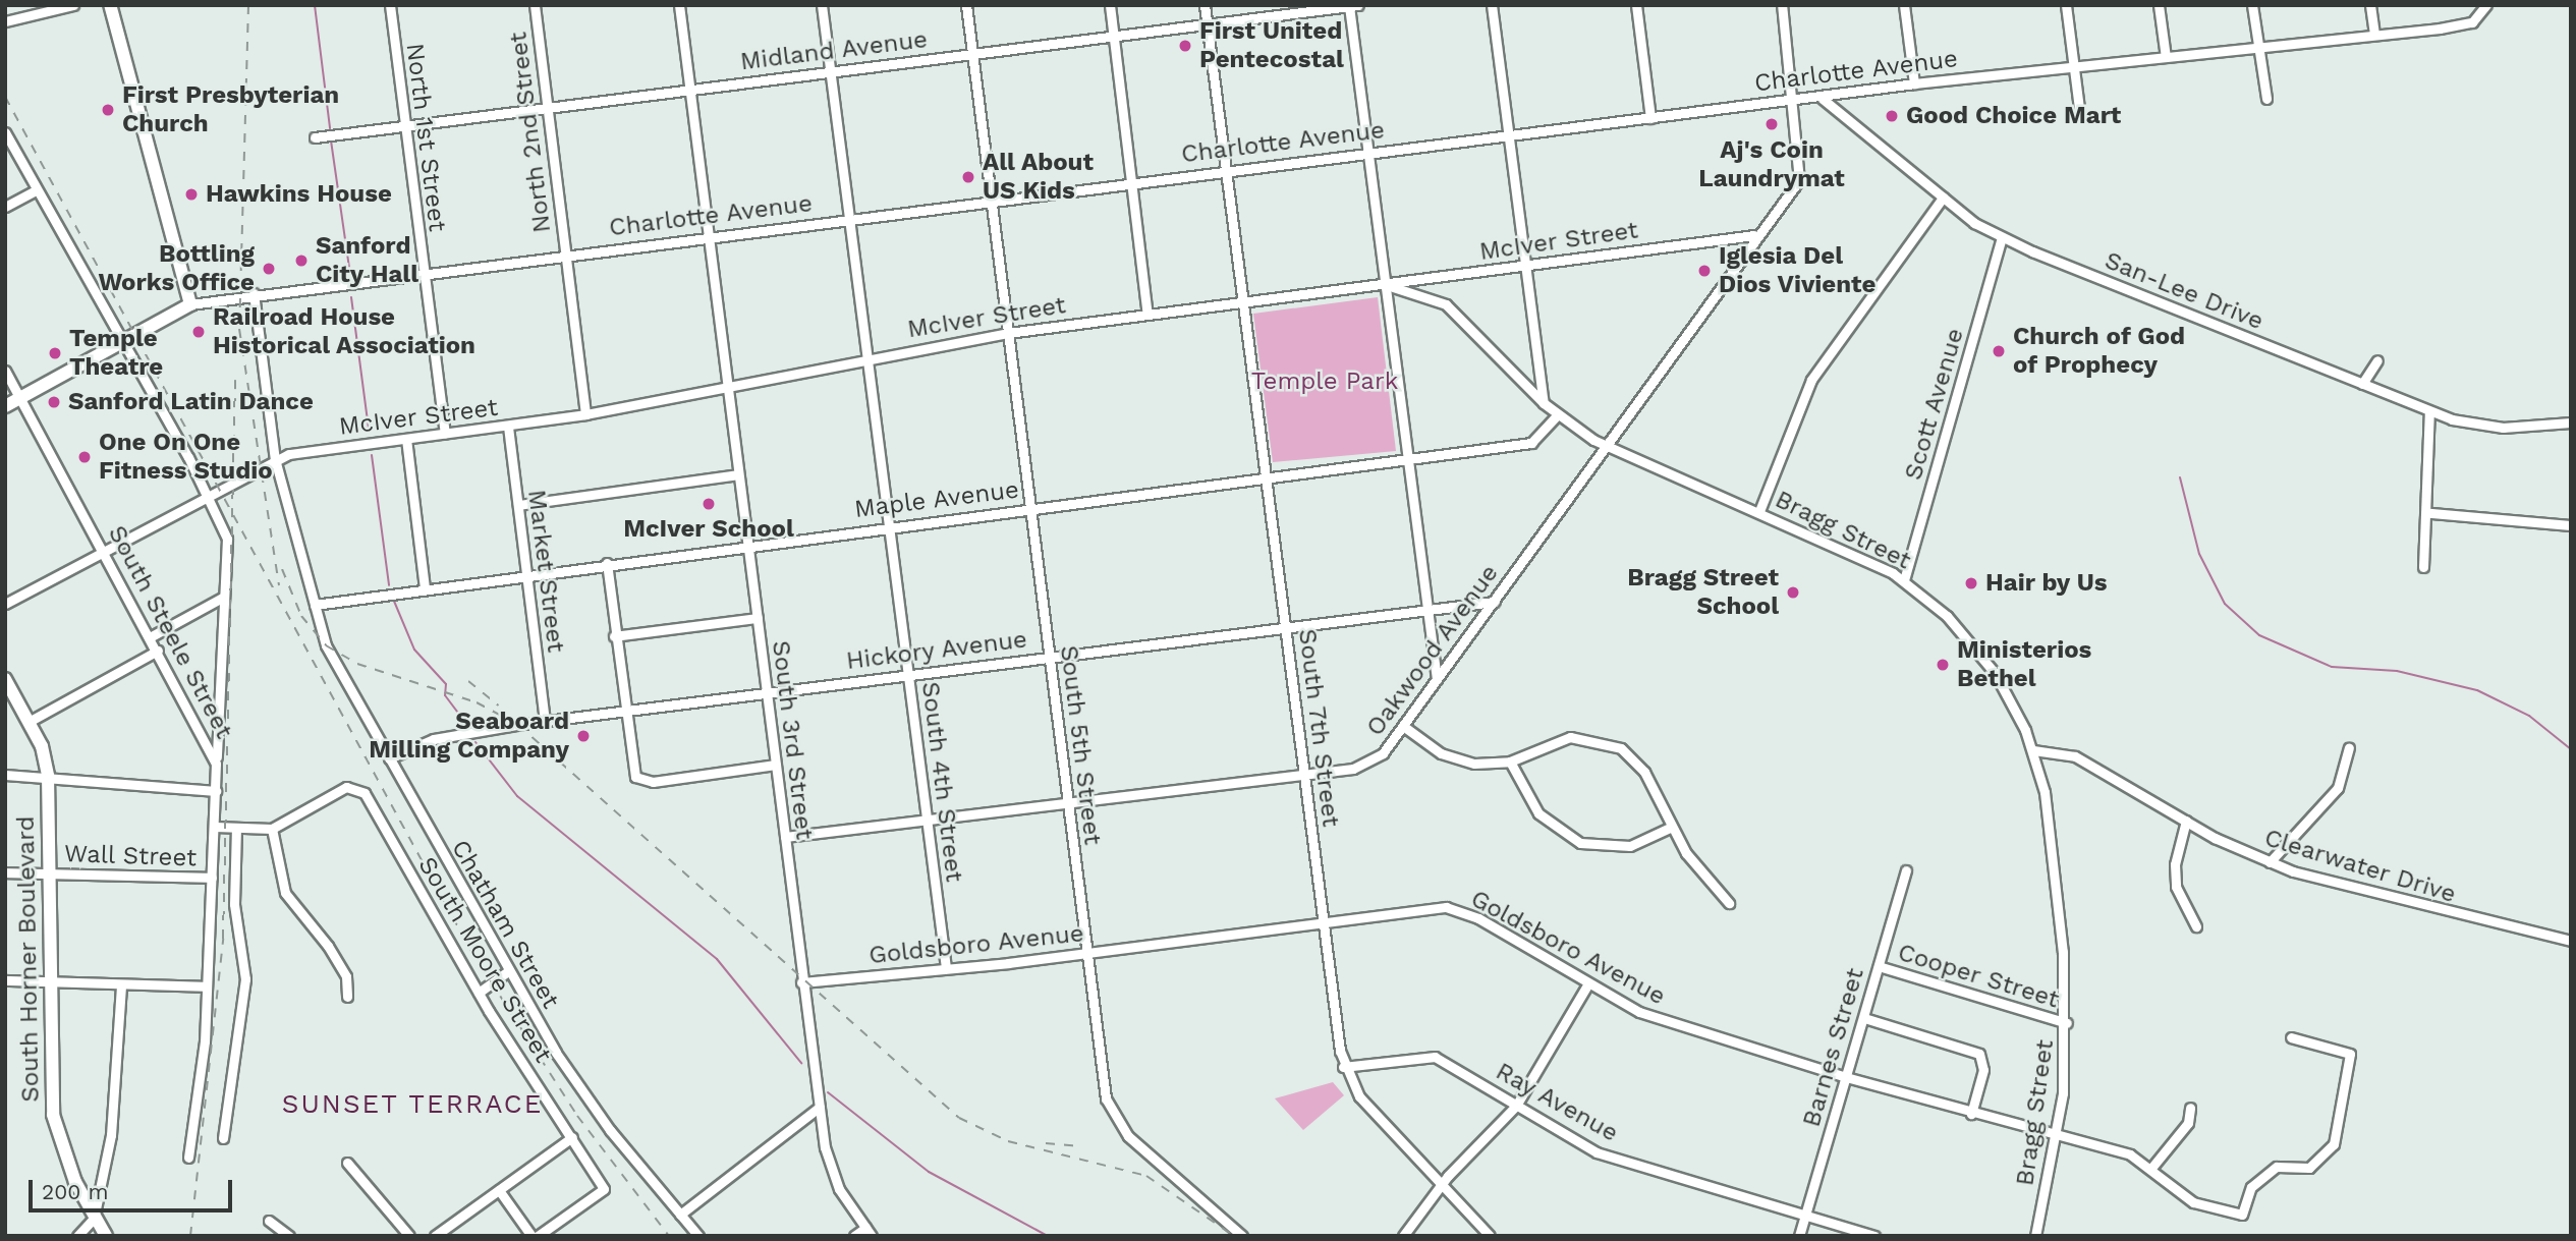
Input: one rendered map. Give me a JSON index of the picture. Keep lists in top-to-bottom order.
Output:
{
  "streets": {
    "main road": ["Charlotte Avenue", "South Horner Boulevard"],
    "street": [
      "Midland Avenue",
      "North 2nd Street",
      "North 1st Street",
      "McIver Street",
      "San-Lee Drive",
      "Scott Avenue",
      "Maple Avenue",
      "Bragg Street",
      "Market Street",
      "South Steele Street",
      "Hickory Avenue",
      "Oakwood Avenue",
      "South 7th Street",
      "South 3rd Street",
      "South 5th Street",
      "South 4th Street",
      "Wall Street",
      "Clearwater Drive",
      "Chatham Street",
      "Goldsboro Avenue",
      "South Moore Street",
      "Cooper Street",
      "Barnes Street",
      "Ray Avenue"
    ]
  },
  "crossings": [
    ["Midland Avenue", "North 2nd Street"],
    ["Midland Avenue", "North 1st Street"],
    ["Midland Avenue", "South 7th Street"],
    ["Midland Avenue", "South 3rd Street"],
    ["Midland Avenue", "South 5th Street"],
    ["Midland Avenue", "South 4th Street"],
    ["Charlotte Avenue", "North 2nd Street"],
    ["Charlotte Avenue", "North 1st Street"],
    ["Charlotte Avenue", "San-Lee Drive"],
    ["Charlotte Avenue", "South Steele Street"],
    ["Charlotte Avenue", "Oakwood Avenue"],
    ["Charlotte Avenue", "South 7th Street"],
    ["Charlotte Avenue", "South 3rd Street"],
    ["Charlotte Avenue", "South 5th Street"],
    ["Charlotte Avenue", "South 4th Street"],
    ["Charlotte Avenue", "Chatham Street"],
    ["North 2nd Street", "McIver Street"],
    ["North 1st Street", "McIver Street"],
    ["McIver Street", "Bragg Street"],
    ["McIver Street", "Market Street"],
    ["McIver Street", "South Steele Street"],
    ["McIver Street", "Oakwood Avenue"],
    ["McIver Street", "South 7th Street"],
    ["McIver Street", "South 3rd Street"],
    ["McIver Street", "South 5th Street"],
    ["McIver Street", "South 4th Street"],
    ["McIver Street", "Chatham Street"],
    ["San-Lee Drive", "Scott Avenue"],
    ["Scott Avenue", "Bragg Street"],
    ["Maple Avenue", "Bragg Street"],
    ["Maple Avenue", "Market Street"],
    ["Maple Avenue", "South 7th Street"],
    ["Maple Avenue", "South 3rd Street"],
    ["Maple Avenue", "South 5th Street"],
    ["Maple Avenue", "South 4th Street"],
    ["Maple Avenue", "Chatham Street"],
    ["Bragg Street", "Oakwood Avenue"],
    ["Bragg Street", "Clearwater Drive"],
    ["Bragg Street", "Goldsboro Avenue"],
    ["Bragg Street", "Cooper Street"],
    ["Market Street", "Hickory Avenue"],
    ["South Steele Street", "Wall Street"],
    ["Hickory Avenue", "Oakwood Avenue"],
    ["Hickory Avenue", "South 7th Street"],
    ["Hickory Avenue", "South 3rd Street"],
    ["Hickory Avenue", "South 5th Street"],
    ["Hickory Avenue", "South 4th Street"],
    ["Hickory Avenue", "Chatham Street"],
    ["Oakwood Avenue", "South 7th Street"],
    ["Oakwood Avenue", "South 3rd Street"],
    ["Oakwood Avenue", "South 5th Street"],
    ["Oakwood Avenue", "South 4th Street"],
    ["South 7th Street", "Goldsboro Avenue"],
    ["South 7th Street", "Ray Avenue"],
    ["South 3rd Street", "Goldsboro Avenue"],
    ["South 5th Street", "Goldsboro Avenue"],
    ["South 4th Street", "Goldsboro Avenue"],
    ["Wall Street", "South Horner Boulevard"],
    ["Goldsboro Avenue", "Barnes Street"],
    ["Cooper Street", "Barnes Street"],
    ["Barnes Street", "Ray Avenue"]
  ],
  "districts": ["SUNSET TERRACE"],
  "parks": ["Temple Park"],
  "places": [
    "First United Pentecostal",
    "First Presbyterian Church",
    "Good Choice Mart",
    "Aj's Coin Laundrymat",
    "All About US Kids",
    "Hawkins House",
    "Sanford City Hall",
    "Bottling Works Office",
    "Iglesia Del Dios Viviente",
    "Railroad House Historical Association",
    "Church of God of Prophecy",
    "Temple Theatre",
    "Sanford Latin Dance",
    "One On One Fitness Studio",
    "McIver School",
    "Hair by Us",
    "Bragg Street School",
    "Ministerios Bethel",
    "Seaboard Milling Company"
  ],
  "scale_bar": "200 m"
}
